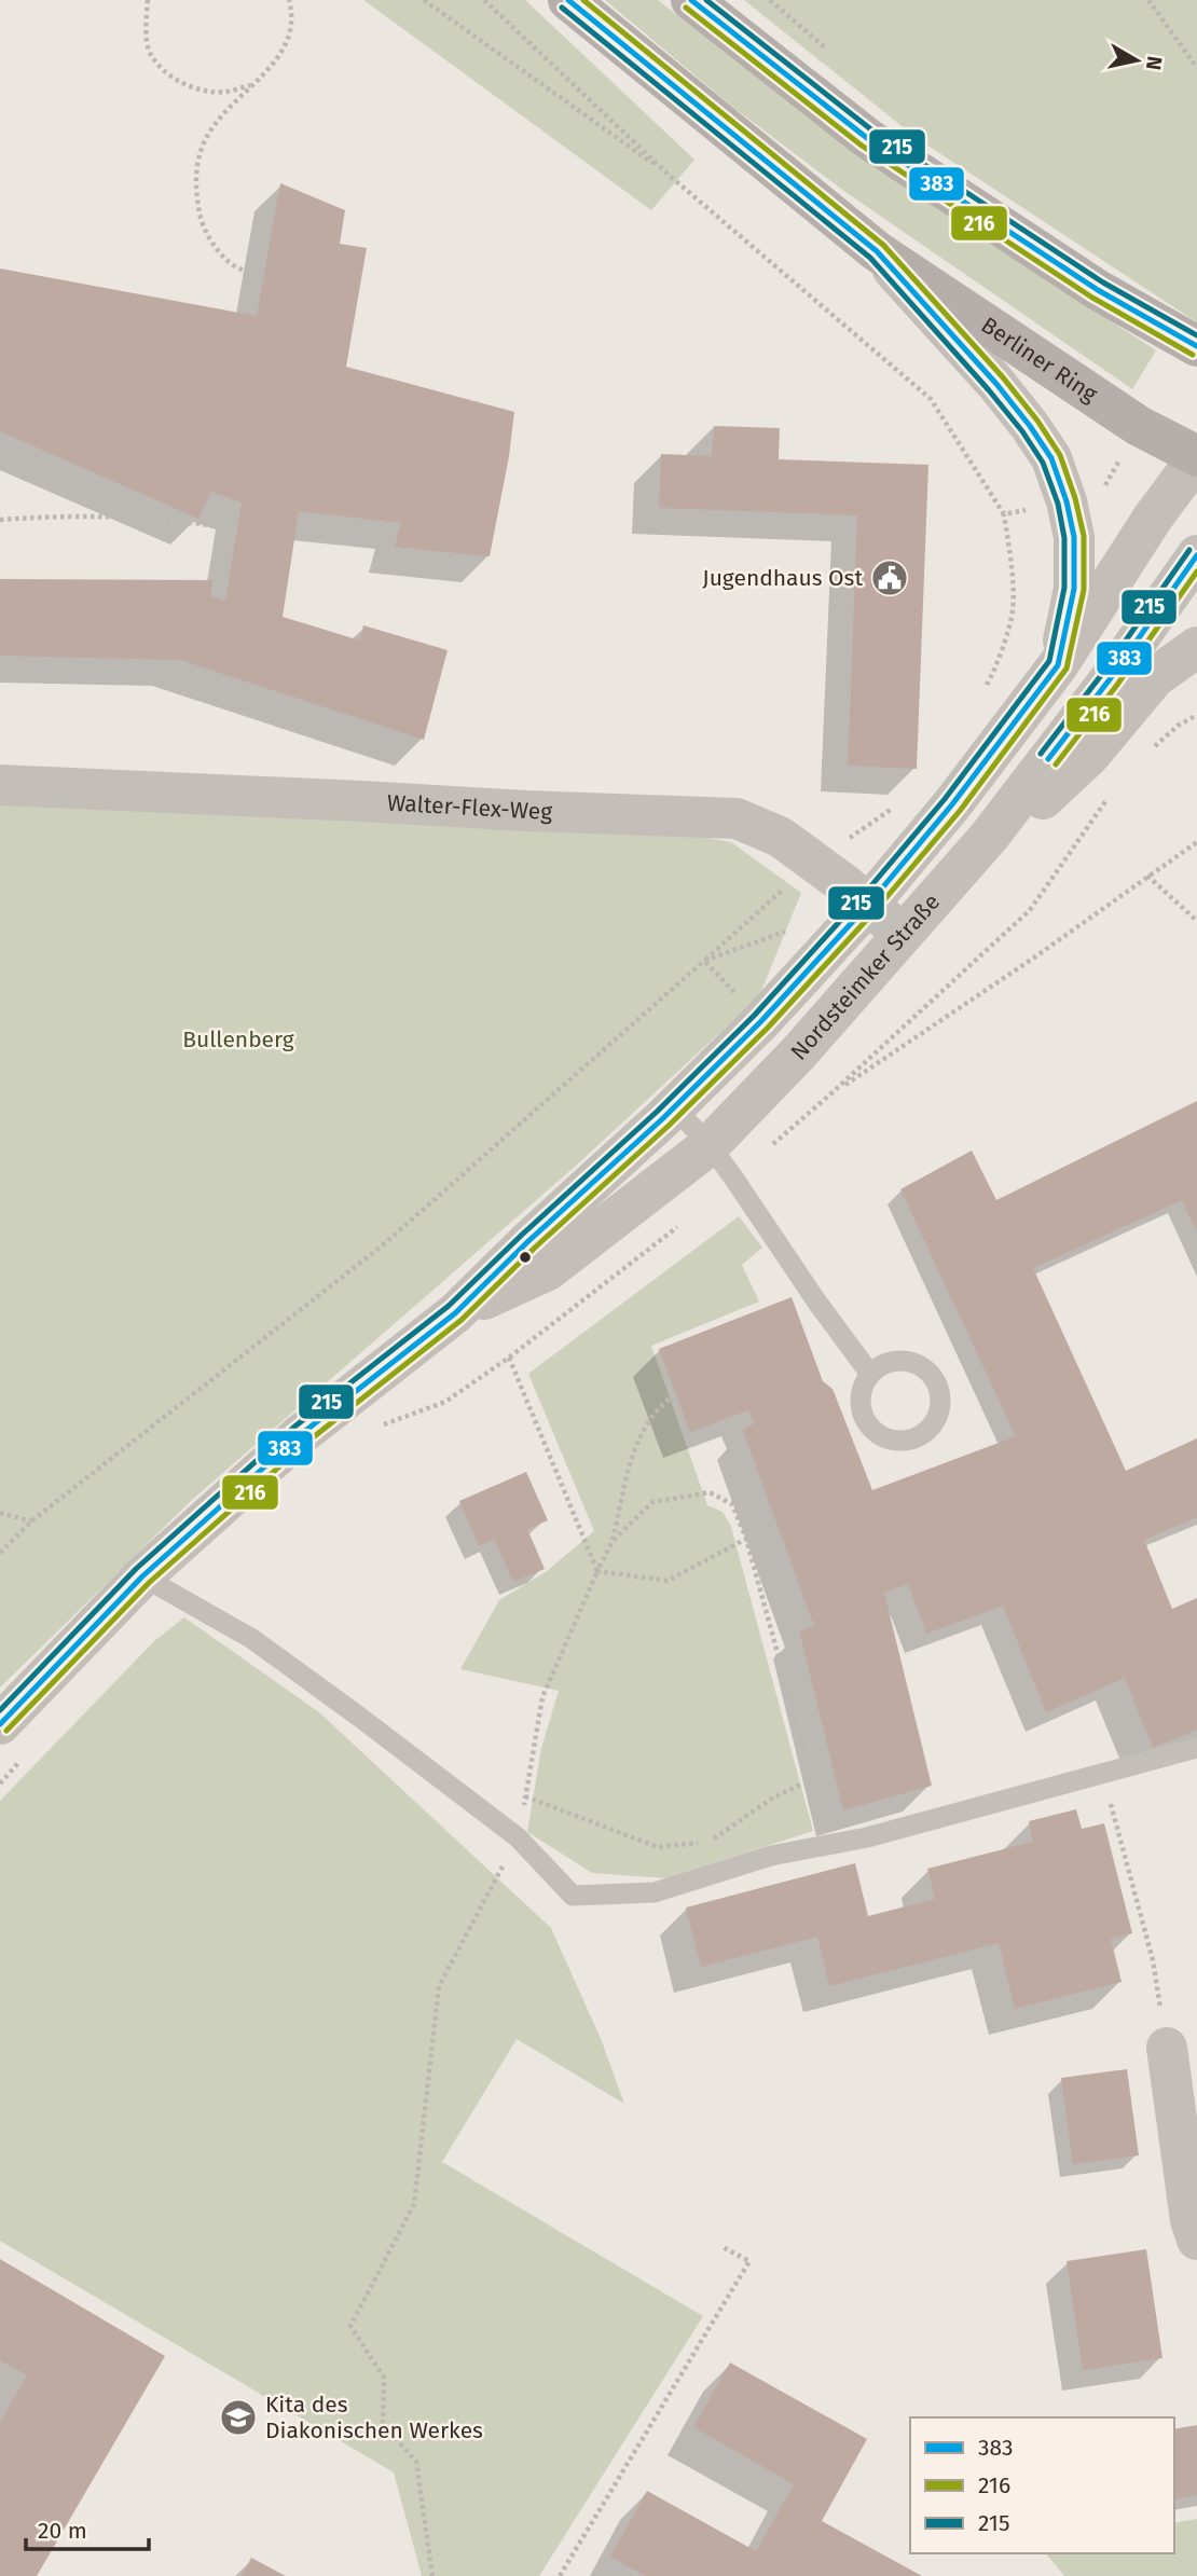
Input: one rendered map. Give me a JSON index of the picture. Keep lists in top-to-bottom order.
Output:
{
  "streets": {
    "main road": ["Berliner Ring"],
    "street": ["Walter-Flex-Weg", "Nordsteimker Straße"]
  },
  "crossings": [
    ["Berliner Ring", "Nordsteimker Straße"],
    ["Walter-Flex-Weg", "Nordsteimker Straße"]
  ],
  "parks": ["Bullenberg"],
  "places": {
    "public building": ["Jugendhaus Ost"],
    "school or university": ["Kita des Diakonischen Werkes"]
  },
  "lines": ["transit line 383", "transit line 216", "transit line 215"],
  "legend": ["383", "216", "215"],
  "scale_bar": "20 m",
  "north": "right"
}
